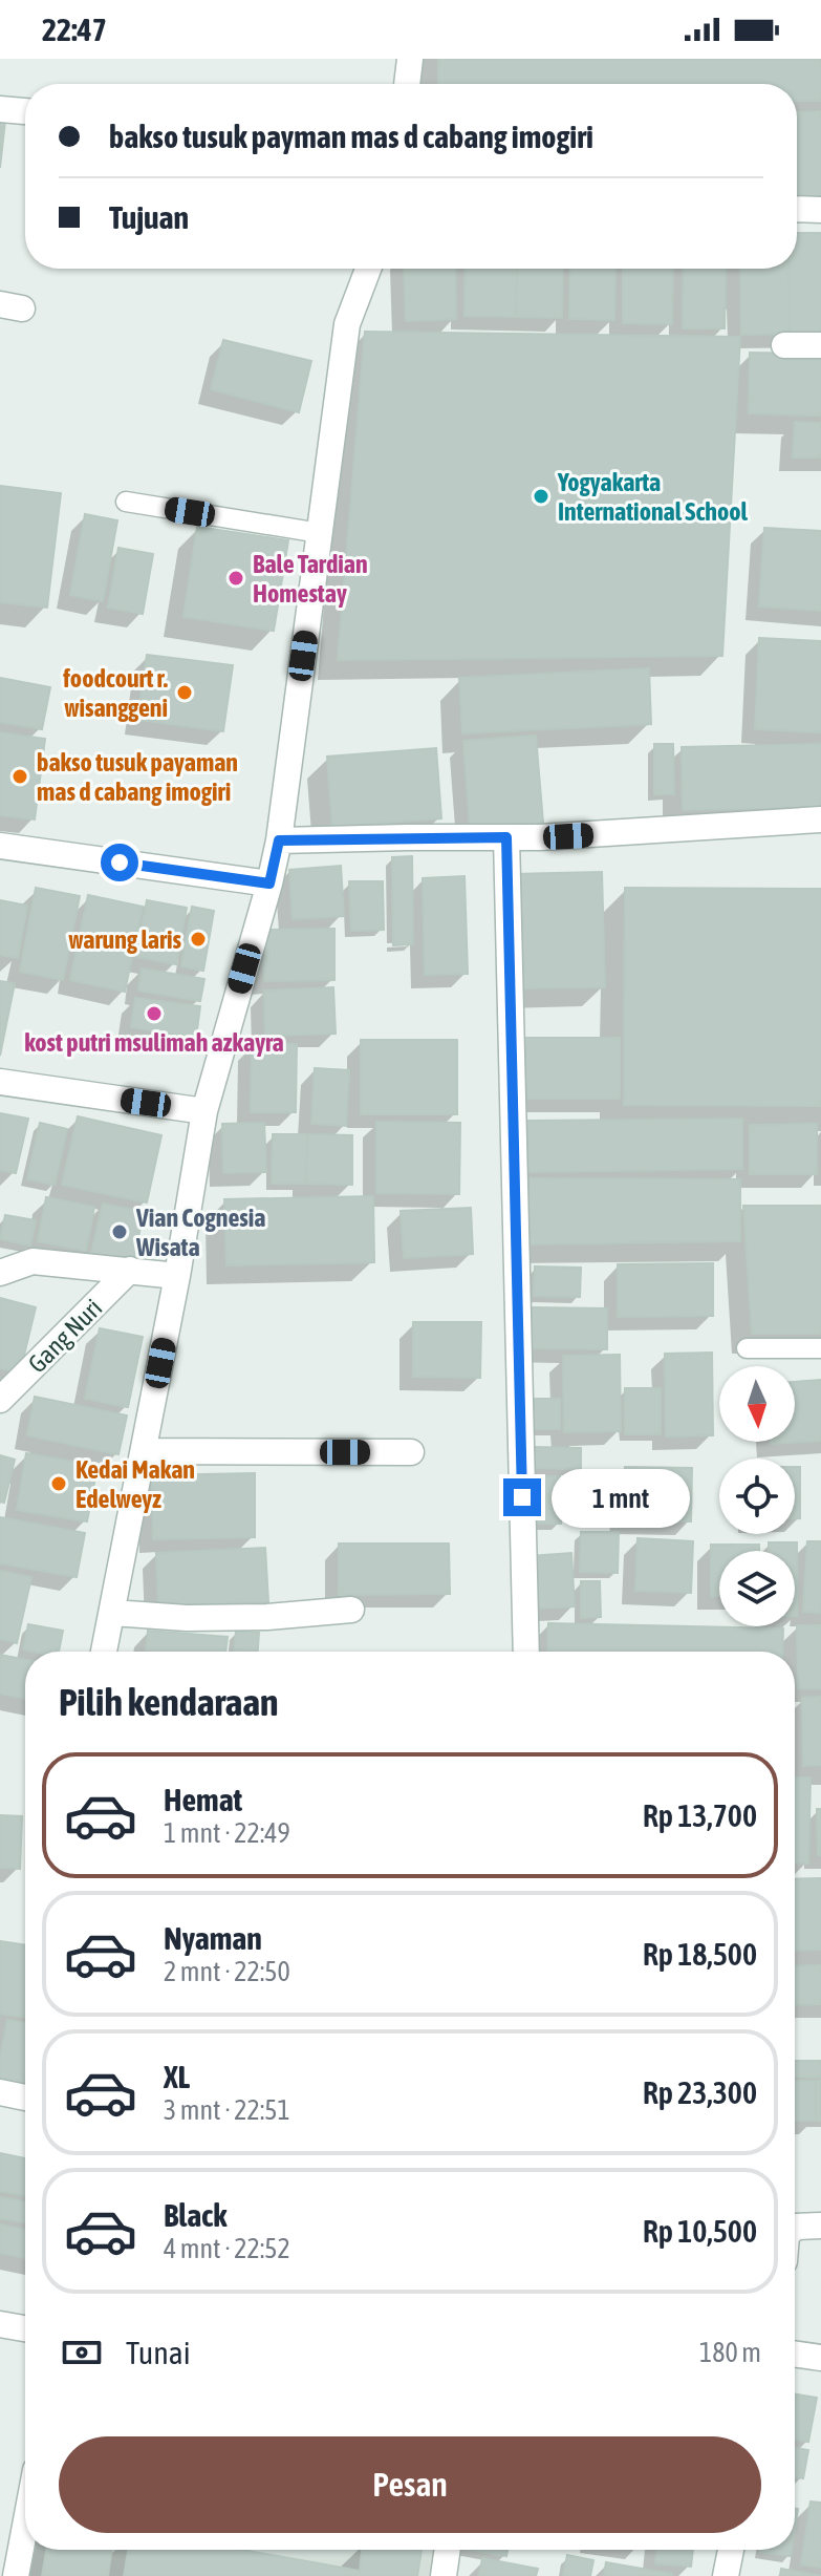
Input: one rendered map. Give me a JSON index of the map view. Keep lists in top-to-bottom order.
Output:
{
  "streets": {
    "street": ["Gang Nuri"]
  },
  "places": [
    "Yogyakarta International School",
    "Bale Tardian Homestay",
    "foodcourt r. wisanggeni",
    "bakso tusuk payaman mas d cabang imogiri",
    "warung laris",
    "kost putri msulimah azkayra",
    "Vian Cognesia Wisata",
    "Kedai Makan Edelweyz"
  ],
  "north": "bottom",
  "page": {
    "status": "22:47",
    "banner": ["bakso tusuk payman mas d cabang imogiri", "Tujuan"],
    "bubble": "1 mnt",
    "heading": "Pilih kendaraan",
    "list": [
      {
        "name": "Hemat",
        "note": "1 mnt · 22:49",
        "value": "Rp 13,700"
      },
      {
        "name": "Nyaman",
        "note": "2 mnt · 22:50",
        "value": "Rp 18,500"
      },
      {
        "name": "XL",
        "note": "3 mnt · 22:51",
        "value": "Rp 23,300"
      },
      {
        "name": "Black",
        "note": "4 mnt · 22:52",
        "value": "Rp 10,500"
      }
    ],
    "pay": ["Tunai", "180 m"],
    "buttons": "Pesan"
  }
}
